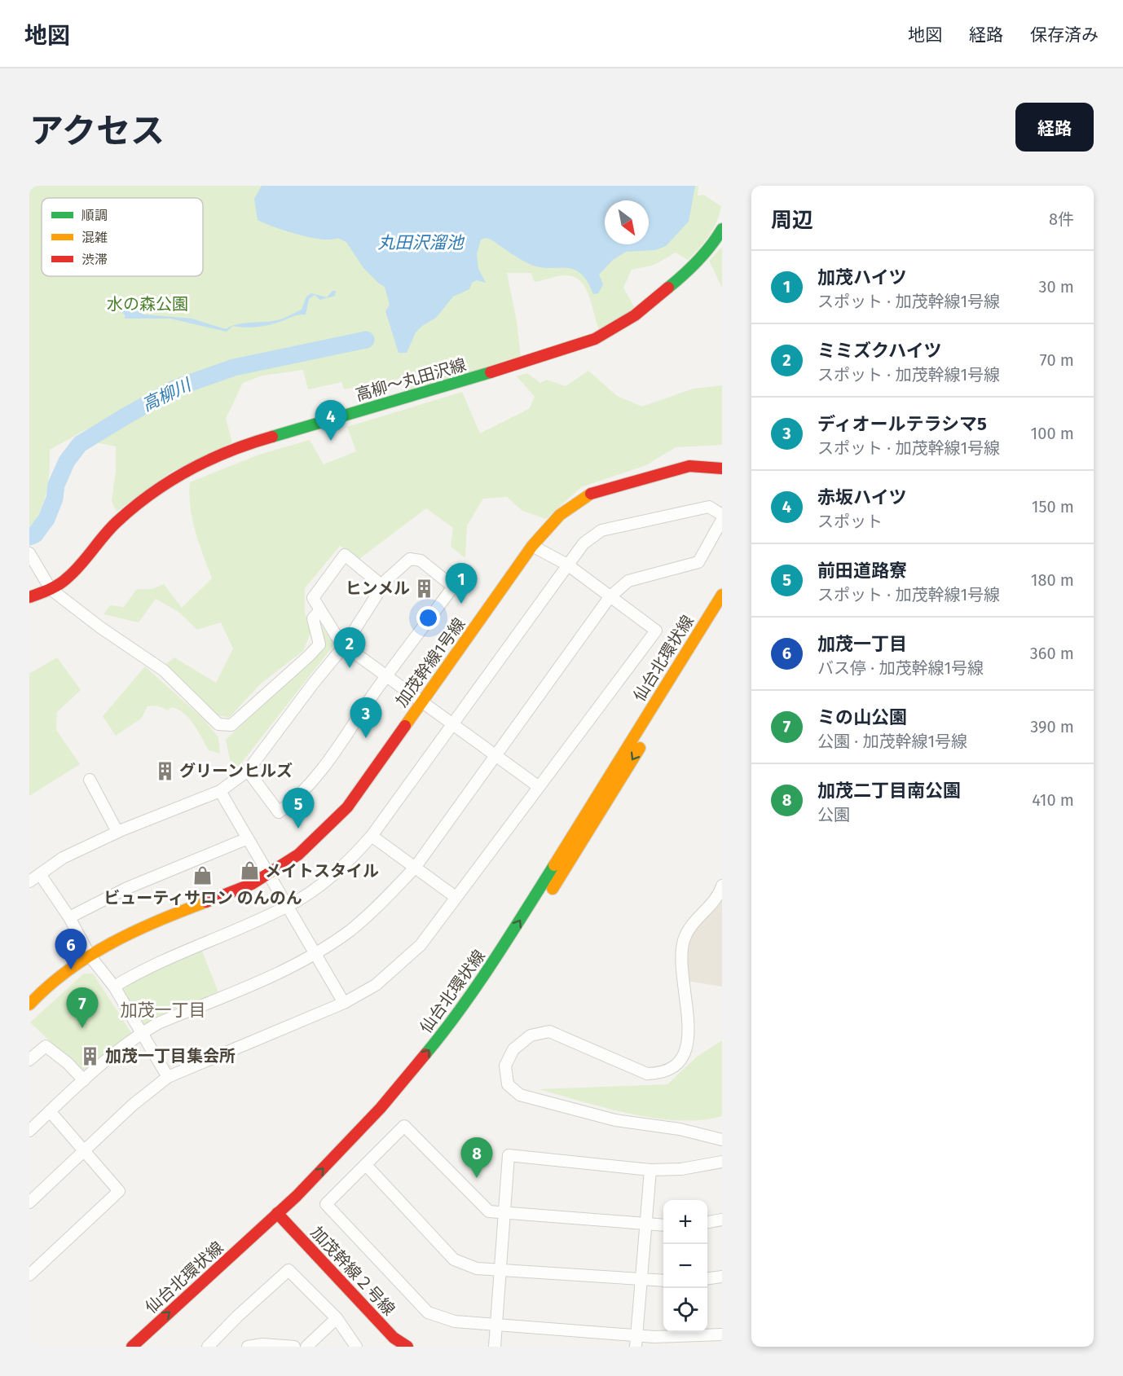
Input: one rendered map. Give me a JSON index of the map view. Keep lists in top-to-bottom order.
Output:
{
  "streets": {
    "street": [
      "高柳～丸田沢線",
      "仙台北環状線",
      "加茂幹線1号線",
      "加茂幹線２号線"
    ]
  },
  "crossings": [
    ["仙台北環状線", "加茂幹線２号線"]
  ],
  "districts": ["加茂一丁目"],
  "water": ["丸田沢溜池", "高柳川"],
  "parks": ["水の森公園"],
  "places": {
    "building": ["ヒンメル", "グリーンヒルズ", "加茂一丁目集会所"],
    "shop": ["メイトスタイル", "ビューティサロン のんのん"]
  },
  "legend": ["順調", "混雑", "渋滞"],
  "north": "bottom right",
  "page": {
    "header": "地図",
    "nav": ["地図", "経路", "保存済み"],
    "title": "アクセス",
    "buttons": "経路",
    "heading": ["周辺", "8件"],
    "list": [
      {
        "mark": "1",
        "name": "加茂ハイツ",
        "note": "スポット · 加茂幹線1号線",
        "value": "30 m"
      },
      {
        "mark": "2",
        "name": "ミミズクハイツ",
        "note": "スポット · 加茂幹線1号線",
        "value": "70 m"
      },
      {
        "mark": "3",
        "name": "ディオールテラシマ5",
        "note": "スポット · 加茂幹線1号線",
        "value": "100 m"
      },
      {
        "mark": "4",
        "name": "赤坂ハイツ",
        "note": "スポット",
        "value": "150 m"
      },
      {
        "mark": "5",
        "name": "前田道路寮",
        "note": "スポット · 加茂幹線1号線",
        "value": "180 m"
      },
      {
        "mark": "6",
        "name": "加茂一丁目",
        "note": "バス停 · 加茂幹線1号線",
        "value": "360 m"
      },
      {
        "mark": "7",
        "name": "ミの山公園",
        "note": "公園 · 加茂幹線1号線",
        "value": "390 m"
      },
      {
        "mark": "8",
        "name": "加茂二丁目南公園",
        "note": "公園",
        "value": "410 m"
      }
    ],
    "pins": [
      "4",
      "1",
      "2",
      "3",
      "5",
      "6",
      "7",
      "8"
    ],
    "map_buttons": ["+", "−"]
  }
}
